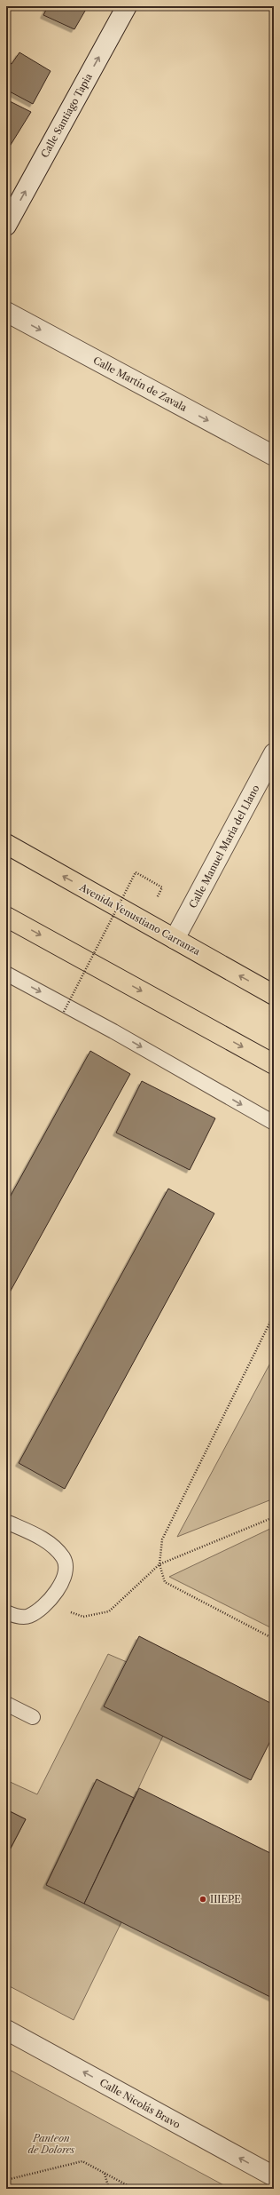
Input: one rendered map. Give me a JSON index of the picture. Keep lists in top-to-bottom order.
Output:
{
  "streets": {
    "main road": ["Avenida Venustiano Carranza"],
    "street": [
      "Calle Santiago Tapia",
      "Calle Martín de Zavala",
      "Calle Manuel Maria del Llano",
      "Calle Nicolás Bravo"
    ]
  },
  "crossings": [
    ["Calle Manuel Maria del Llano", "Avenida Venustiano Carranza"]
  ],
  "one_way": ["Calle Santiago Tapia", "Calle Martín de Zavala", "Calle Nicolás Bravo"],
  "parks": ["Panteon de Dolores"],
  "places": ["IIIEPE"]
}
